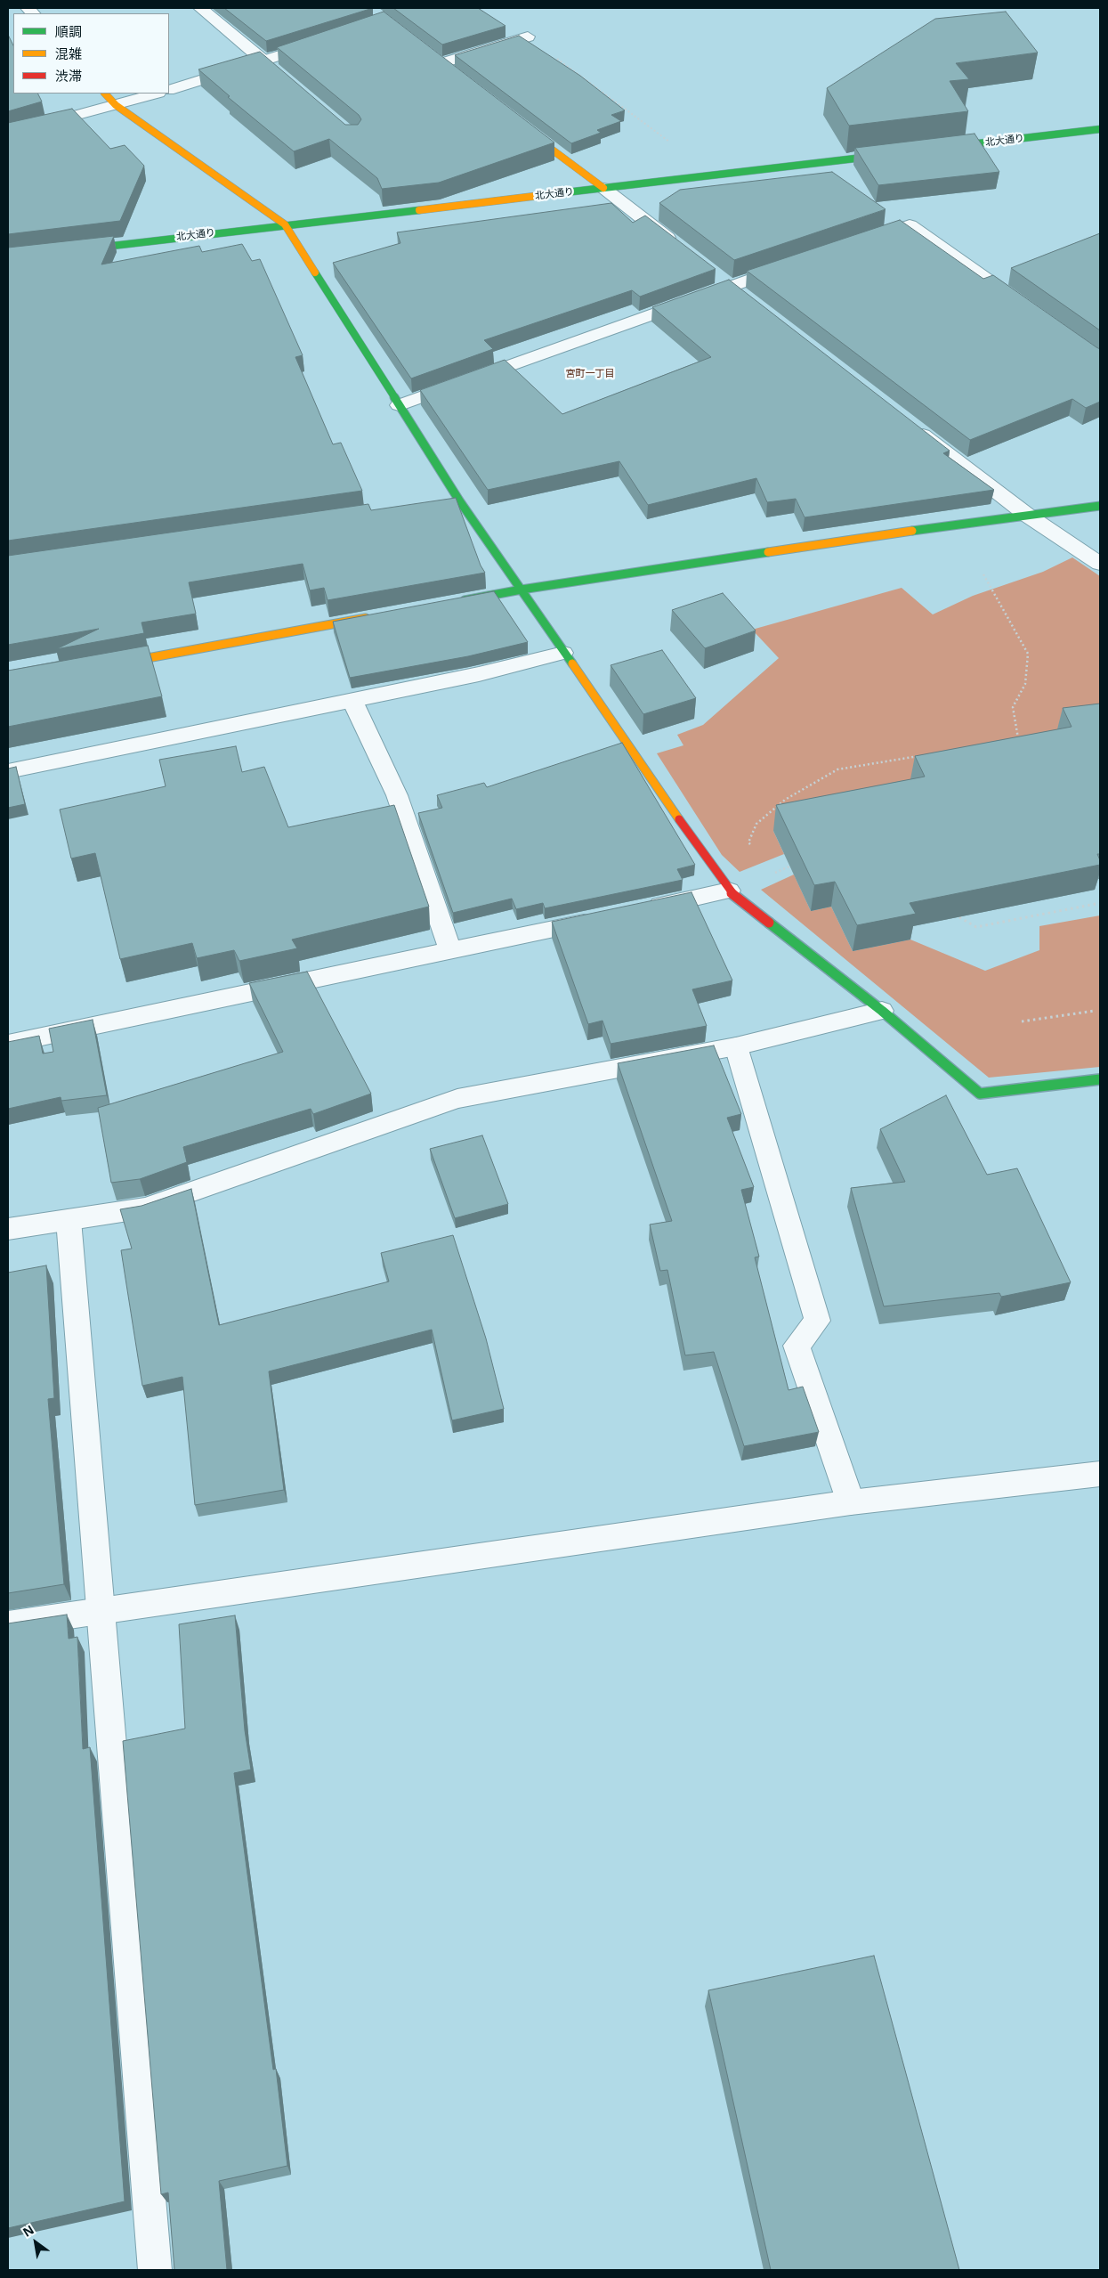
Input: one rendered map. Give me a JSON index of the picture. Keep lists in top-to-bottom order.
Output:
{
  "streets": {
    "street": ["北大通り"]
  },
  "districts": ["宮町一丁目"],
  "legend": ["順調", "混雑", "渋滞"],
  "north": "top left"
}
